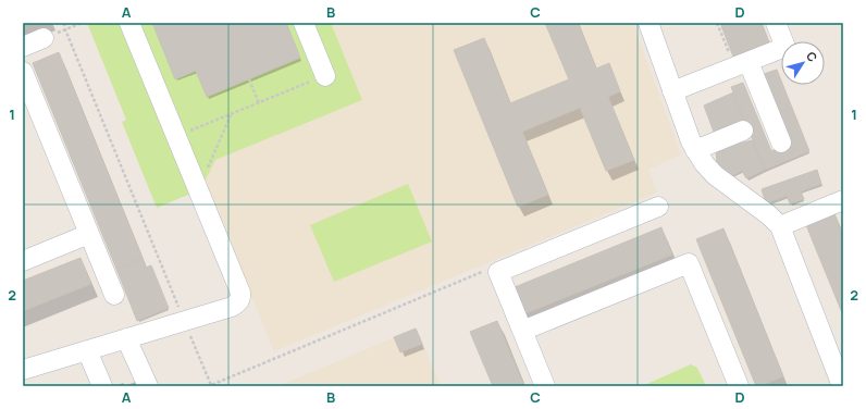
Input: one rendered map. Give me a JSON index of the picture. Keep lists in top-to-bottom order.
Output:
{
  "north": "top right",
  "grid": {
    "columns": [
      "A",
      "B",
      "C",
      "D"
    ],
    "rows": ["1", "2"]
  }
}
